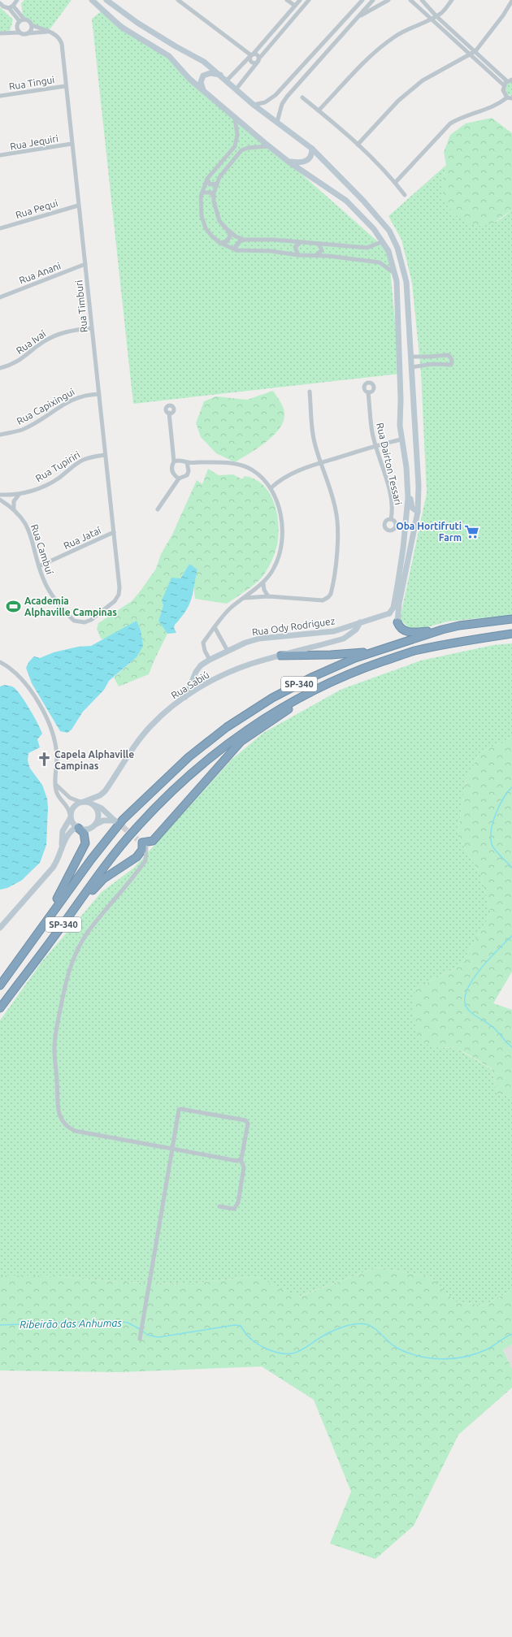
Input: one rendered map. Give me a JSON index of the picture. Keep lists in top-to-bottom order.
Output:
{
  "streets": {
    "highway": ["SP-340"],
    "main road": ["Rua Ody Rodriguez", "Rua Sabiú"],
    "street": [
      "Rua Tingui",
      "Rua Jequiri",
      "Rua Pequi",
      "Rua Anani",
      "Rua Timburi",
      "Rua Ivaí",
      "Rua Capixingui",
      "Rua Dairton Tessari",
      "Rua Tupiriri",
      "Rua Jataí",
      "Rua Cambuí"
    ]
  },
  "crossings": [
    ["Rua Tingui", "Rua Timburi"],
    ["Rua Jequiri", "Rua Timburi"],
    ["Rua Pequi", "Rua Timburi"],
    ["Rua Anani", "Rua Timburi"],
    ["Rua Timburi", "Rua Ivaí"],
    ["Rua Timburi", "Rua Capixingui"],
    ["Rua Timburi", "Rua Tupiriri"],
    ["Rua Timburi", "Rua Jataí"],
    ["Rua Timburi", "Rua Cambuí"],
    ["Rua Jataí", "Rua Cambuí"],
    ["Rua Ody Rodriguez", "Rua Sabiú"]
  ],
  "water": ["Ribeirão das Anhumas"],
  "places": {
    "supermarket": ["Oba Hortifruti Farm"],
    "sports": ["Academia Alphaville Campinas"],
    "church": ["Capela Alphaville Campinas"]
  }
}
